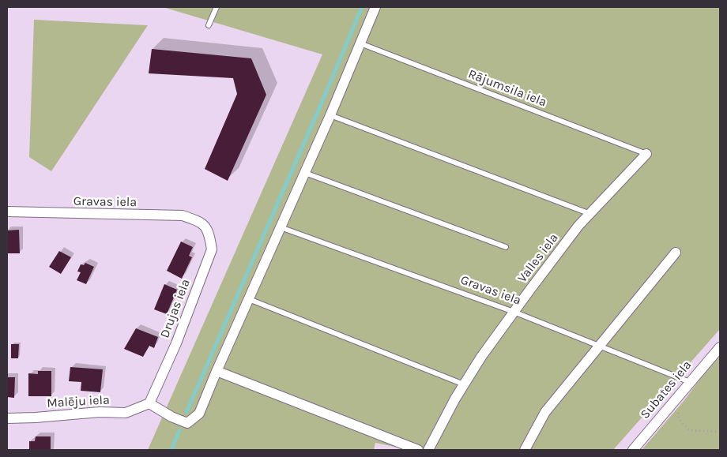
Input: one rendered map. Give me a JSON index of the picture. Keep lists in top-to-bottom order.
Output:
{
  "streets": {
    "street": [
      "Gravas iela",
      "Valles iela",
      "Drujas iela",
      "Subates iela",
      "Malēju iela"
    ],
    "lane": ["Rājumsila iela"]
  },
  "crossings": [
    ["Rājumsila iela", "Valles iela"],
    ["Gravas iela", "Valles iela"],
    ["Gravas iela", "Drujas iela"],
    ["Gravas iela", "Subates iela"],
    ["Drujas iela", "Malēju iela"]
  ]
}
